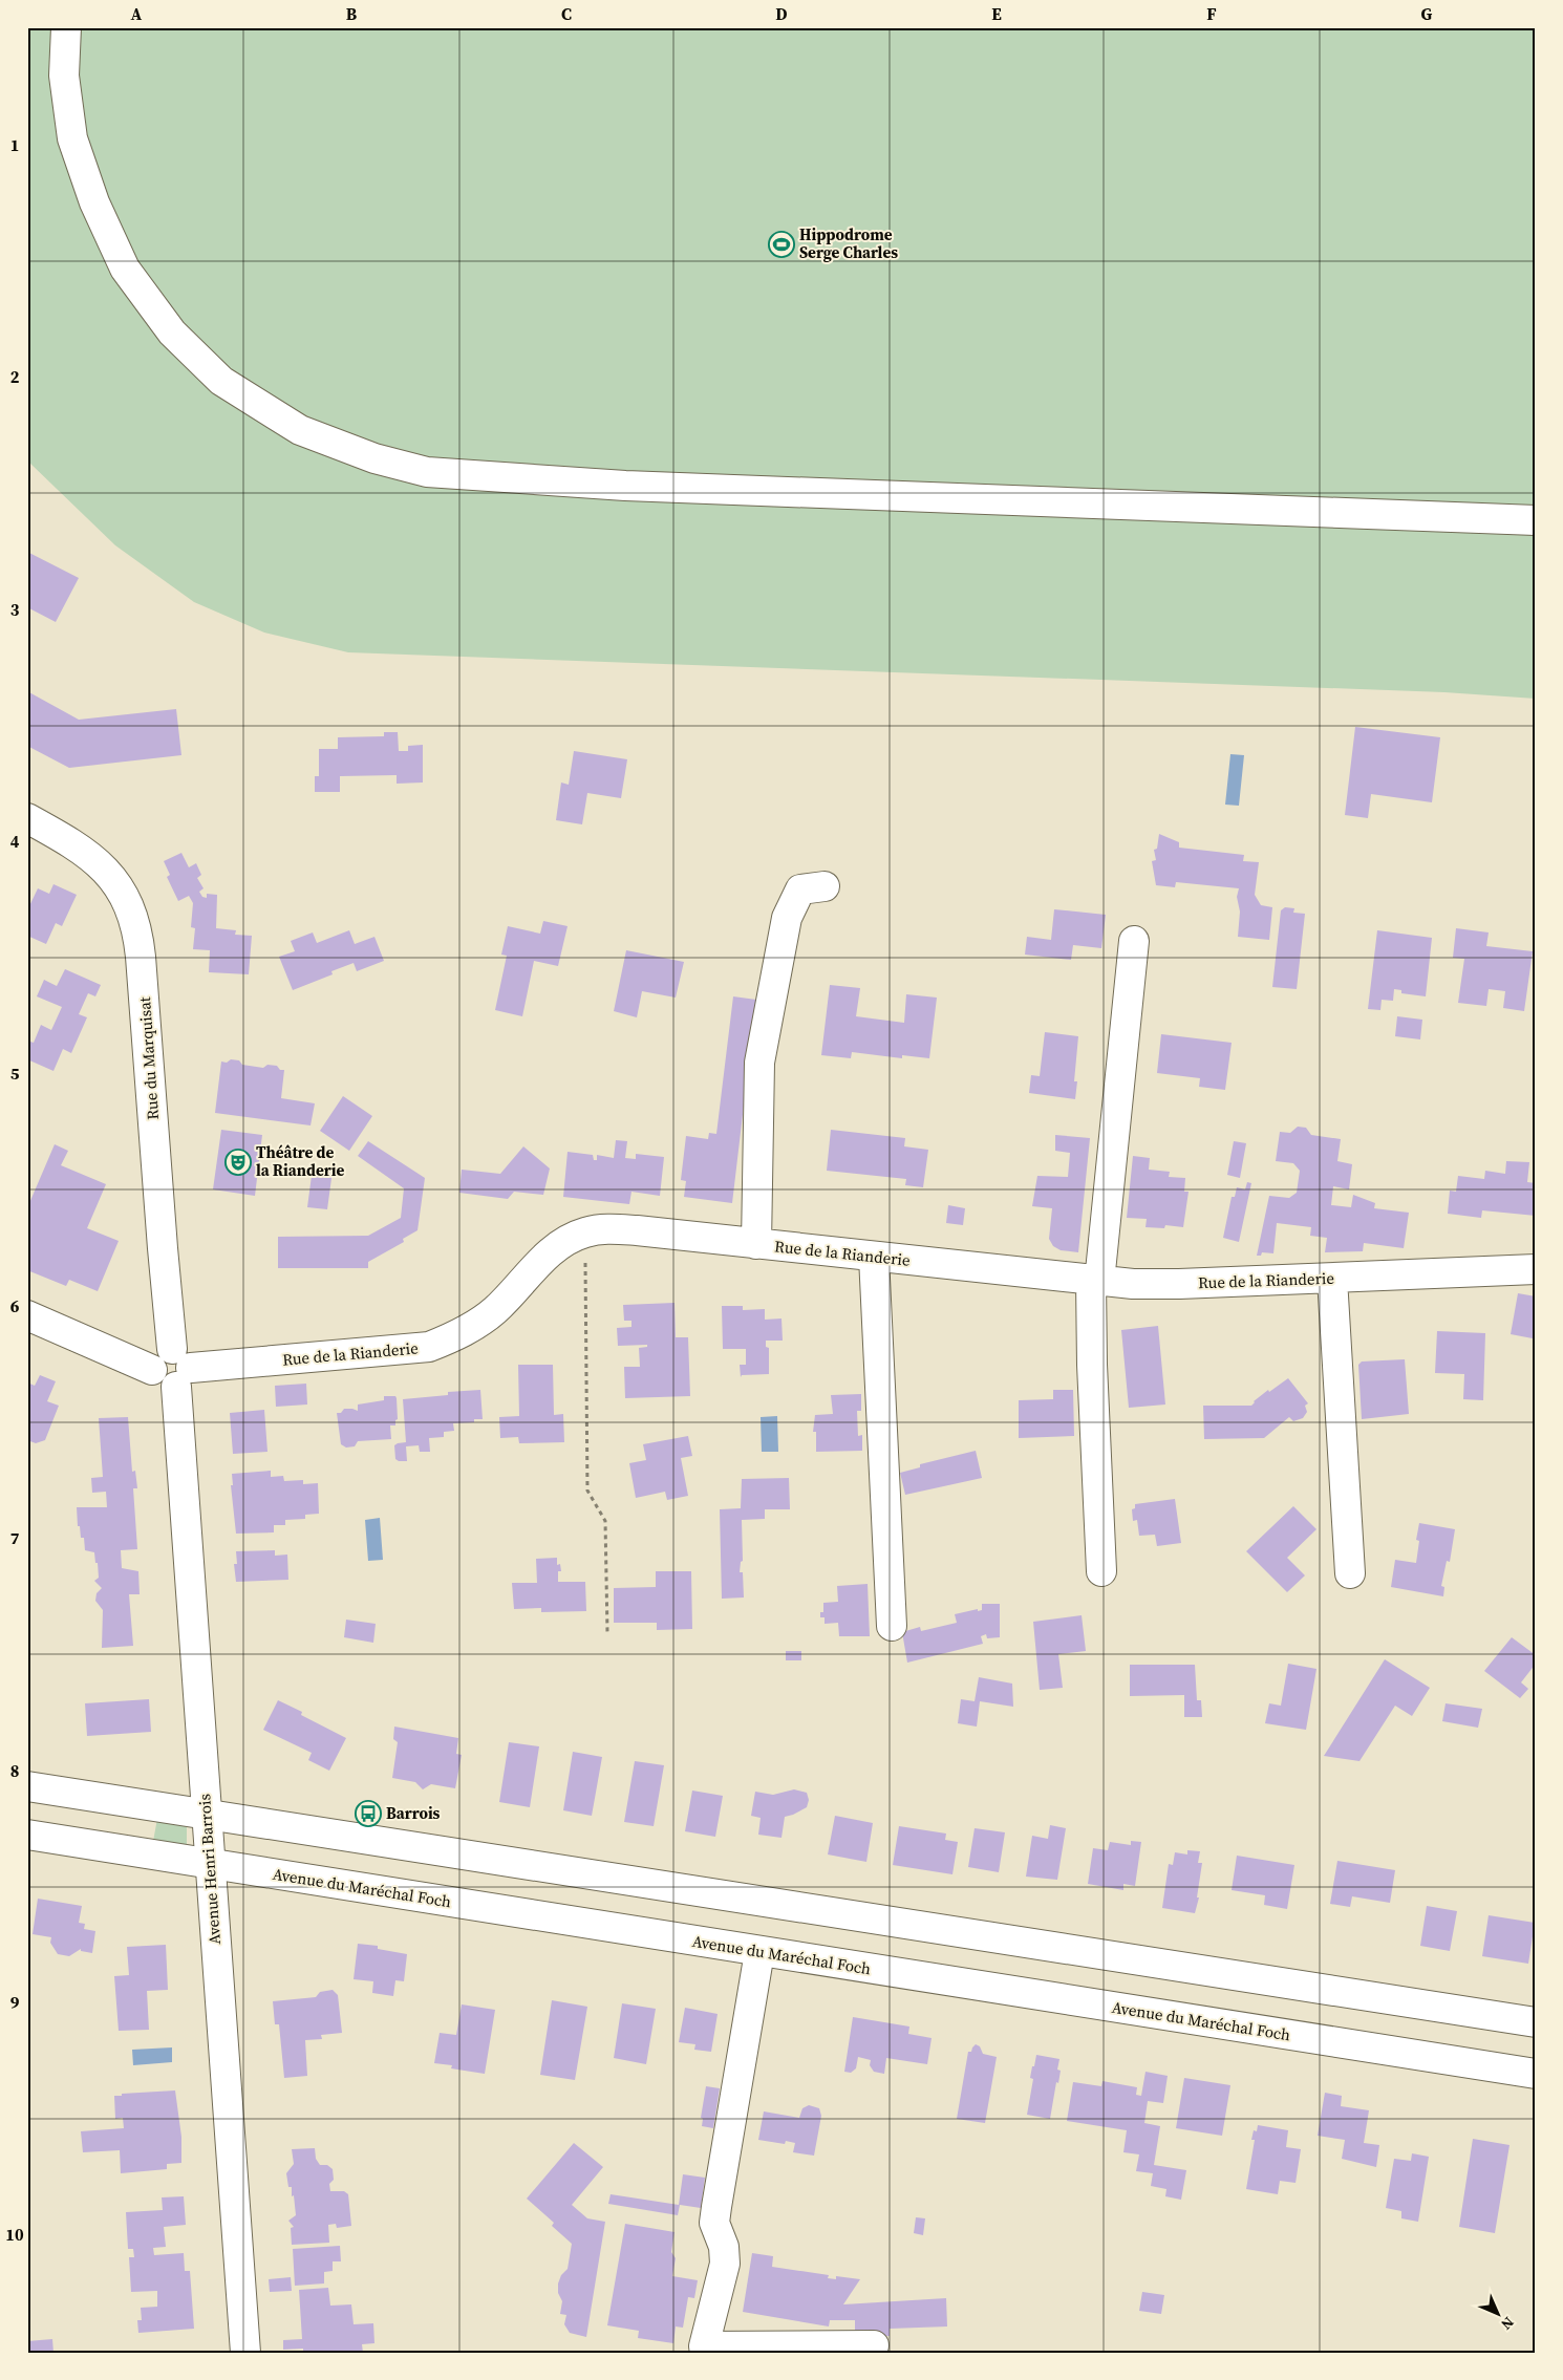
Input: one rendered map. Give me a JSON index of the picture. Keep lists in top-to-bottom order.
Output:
{
  "streets": {
    "street": [
      "Rue du Marquisat",
      "Rue de la Rianderie",
      "Avenue Henri Barrois",
      "Avenue du Maréchal Foch"
    ]
  },
  "crossings": [
    ["Rue du Marquisat", "Rue de la Rianderie"],
    ["Rue du Marquisat", "Avenue Henri Barrois"],
    ["Rue de la Rianderie", "Avenue Henri Barrois"],
    ["Avenue Henri Barrois", "Avenue du Maréchal Foch"]
  ],
  "places": {
    "sports": ["Hippodrome Serge Charles"],
    "theatre": ["Théâtre de la Rianderie"],
    "bus stop": ["Barrois"]
  },
  "north": "bottom right",
  "grid": {
    "columns": [
      "A",
      "B",
      "C",
      "D",
      "E",
      "F",
      "G"
    ],
    "rows": [
      "1",
      "2",
      "3",
      "4",
      "5",
      "6",
      "7",
      "8",
      "9",
      "10"
    ]
  }
}
